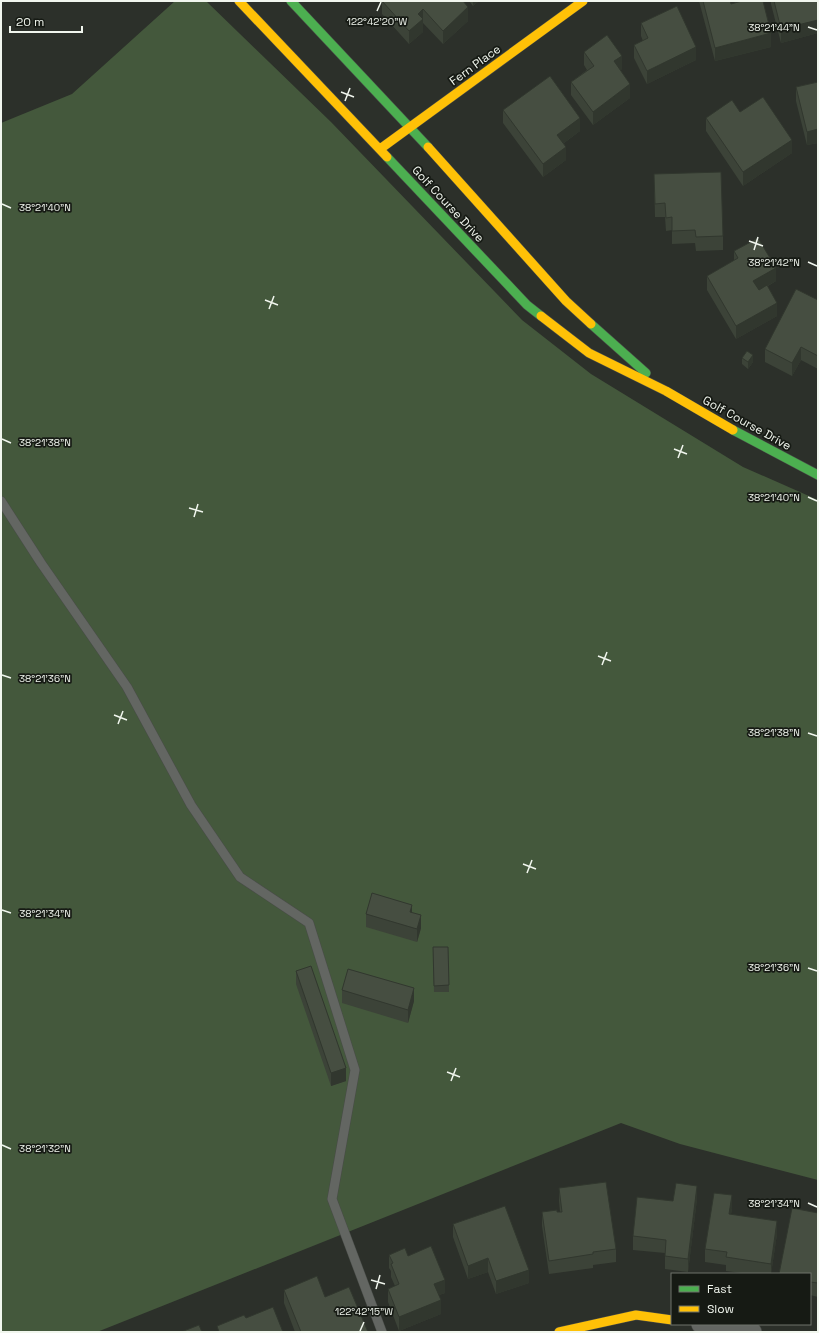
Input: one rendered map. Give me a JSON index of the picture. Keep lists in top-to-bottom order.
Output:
{
  "streets": {
    "street": ["Fern Place", "Golf Course Drive"]
  },
  "crossings": [
    ["Fern Place", "Golf Course Drive"]
  ],
  "legend": ["Fast", "Slow"],
  "scale_bar": "20 m",
  "coordinates": [
    "122°42'20\"W",
    "38°21'44\"N",
    "38°21'40\"N",
    "38°21'42\"N",
    "38°21'38\"N",
    "38°21'36\"N",
    "38°21'34\"N",
    "38°21'32\"N",
    "122°42'15\"W"
  ]
}
